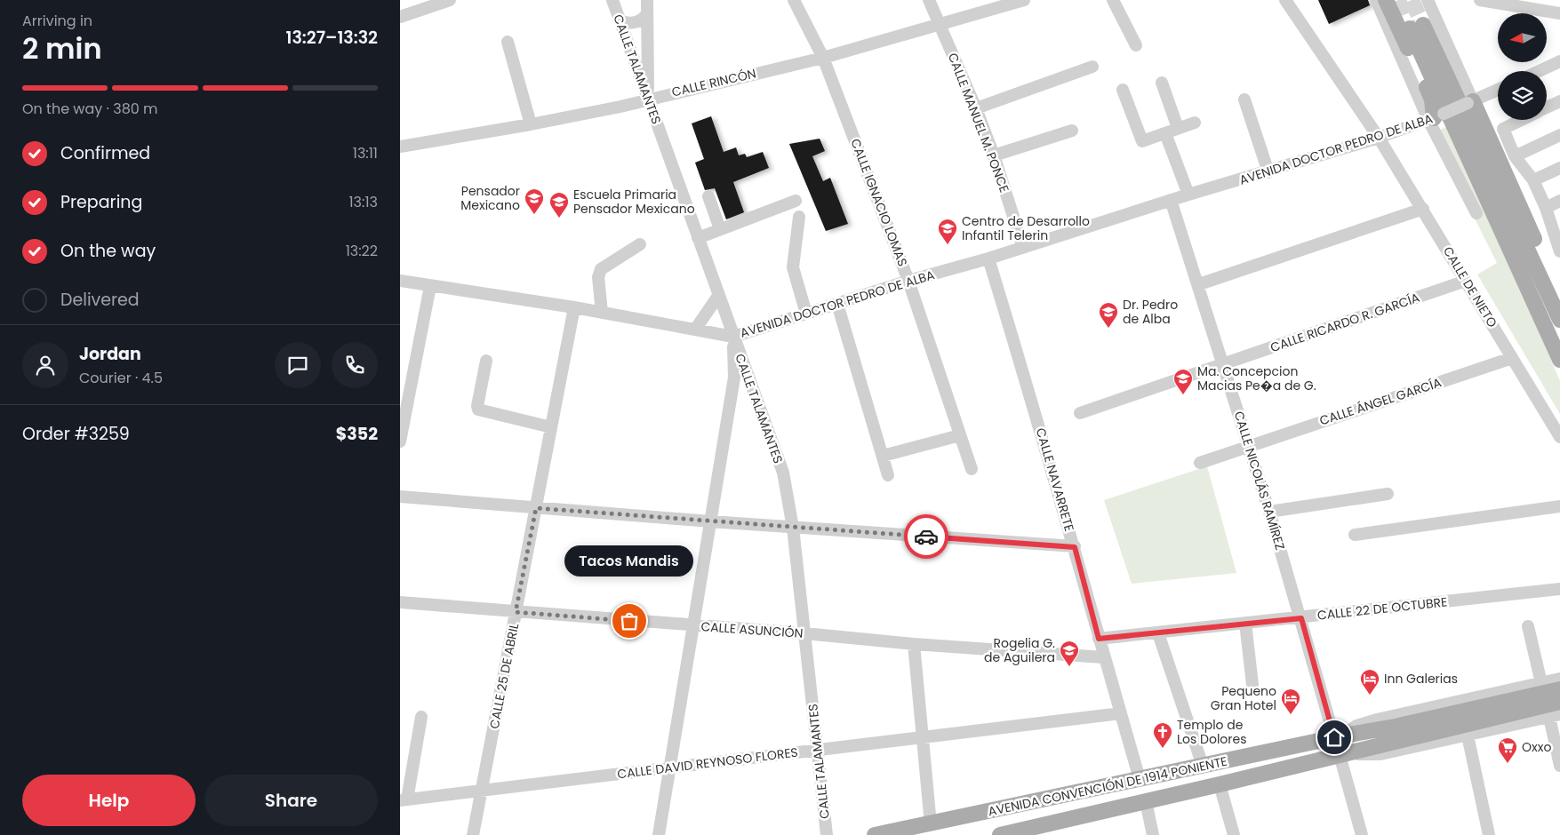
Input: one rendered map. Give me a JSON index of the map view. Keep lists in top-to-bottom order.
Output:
{
  "streets": {
    "main road": ["AVENIDA CONVENCIÓN DE 1914 PONIENTE"],
    "street": [
      "CALLE TALAMANTES",
      "CALLE RINCÓN",
      "CALLE MANUEL M. PONCE",
      "AVENIDA DOCTOR PEDRO DE ALBA",
      "CALLE IGNACIO LOMAS",
      "CALLE DE NIETO",
      "CALLE RICARDO R. GARCÍA",
      "CALLE ÁNGEL GARCÍA",
      "CALLE NAVARRETE",
      "CALLE NICOLÁS RAMÍREZ",
      "CALLE 22 DE OCTUBRE",
      "CALLE ASUNCIÓN",
      "CALLE 25 DE ABRIL",
      "CALLE DAVID REYNOSO FLORES"
    ]
  },
  "crossings": [
    ["CALLE TALAMANTES", "CALLE RINCÓN"],
    ["CALLE TALAMANTES", "AVENIDA DOCTOR PEDRO DE ALBA"],
    ["CALLE TALAMANTES", "CALLE ASUNCIÓN"],
    ["CALLE TALAMANTES", "CALLE DAVID REYNOSO FLORES"],
    ["CALLE RINCÓN", "CALLE MANUEL M. PONCE"],
    ["CALLE RINCÓN", "CALLE IGNACIO LOMAS"],
    ["CALLE MANUEL M. PONCE", "AVENIDA DOCTOR PEDRO DE ALBA"],
    ["AVENIDA DOCTOR PEDRO DE ALBA", "CALLE IGNACIO LOMAS"],
    ["AVENIDA DOCTOR PEDRO DE ALBA", "CALLE DE NIETO"],
    ["AVENIDA DOCTOR PEDRO DE ALBA", "CALLE NAVARRETE"],
    ["AVENIDA DOCTOR PEDRO DE ALBA", "CALLE NICOLÁS RAMÍREZ"],
    ["AVENIDA DOCTOR PEDRO DE ALBA", "CALLE 25 DE ABRIL"],
    ["CALLE DE NIETO", "CALLE RICARDO R. GARCÍA"],
    ["CALLE DE NIETO", "CALLE ÁNGEL GARCÍA"],
    ["CALLE RICARDO R. GARCÍA", "CALLE NICOLÁS RAMÍREZ"],
    ["CALLE ÁNGEL GARCÍA", "CALLE NICOLÁS RAMÍREZ"],
    ["CALLE NAVARRETE", "CALLE 22 DE OCTUBRE"],
    ["CALLE NAVARRETE", "CALLE ASUNCIÓN"],
    ["CALLE NAVARRETE", "CALLE DAVID REYNOSO FLORES"],
    ["CALLE NAVARRETE", "AVENIDA CONVENCIÓN DE 1914 PONIENTE"],
    ["CALLE NICOLÁS RAMÍREZ", "CALLE 22 DE OCTUBRE"],
    ["CALLE NICOLÁS RAMÍREZ", "AVENIDA CONVENCIÓN DE 1914 PONIENTE"],
    ["CALLE ASUNCIÓN", "CALLE 25 DE ABRIL"],
    ["CALLE 25 DE ABRIL", "CALLE DAVID REYNOSO FLORES"]
  ],
  "places": {
    "school or university": [
      "Pensador Mexicano",
      "Escuela Primaria Pensador Mexicano",
      "Centro de Desarrollo Infantil Telerin",
      "Dr. Pedro de Alba",
      "Ma. Concepcion Macias Pe�a de G.",
      "Rogelia G. de Aguilera"
    ],
    "other": ["Tacos Mandis"],
    "hotel": ["Inn Galerias", "Pequeno Gran Hotel"],
    "church": ["Templo de Los Dolores"],
    "supermarket": ["Oxxo"]
  },
  "north": "left",
  "page": {
    "heading": ["2 min", "Arriving in", "13:27–13:32"],
    "panel": [
      "Jordan",
      "Courier · 4.5",
      "Order #3259",
      "$352"
    ],
    "bar": "On the way · 380 m",
    "list": [
      ["Confirmed", "13:11"],
      ["Preparing", "13:13"],
      ["On the way", "13:22"],
      "Delivered"
    ],
    "bubble": "Tacos Mandis",
    "buttons": ["Help", "Share"]
  }
}
